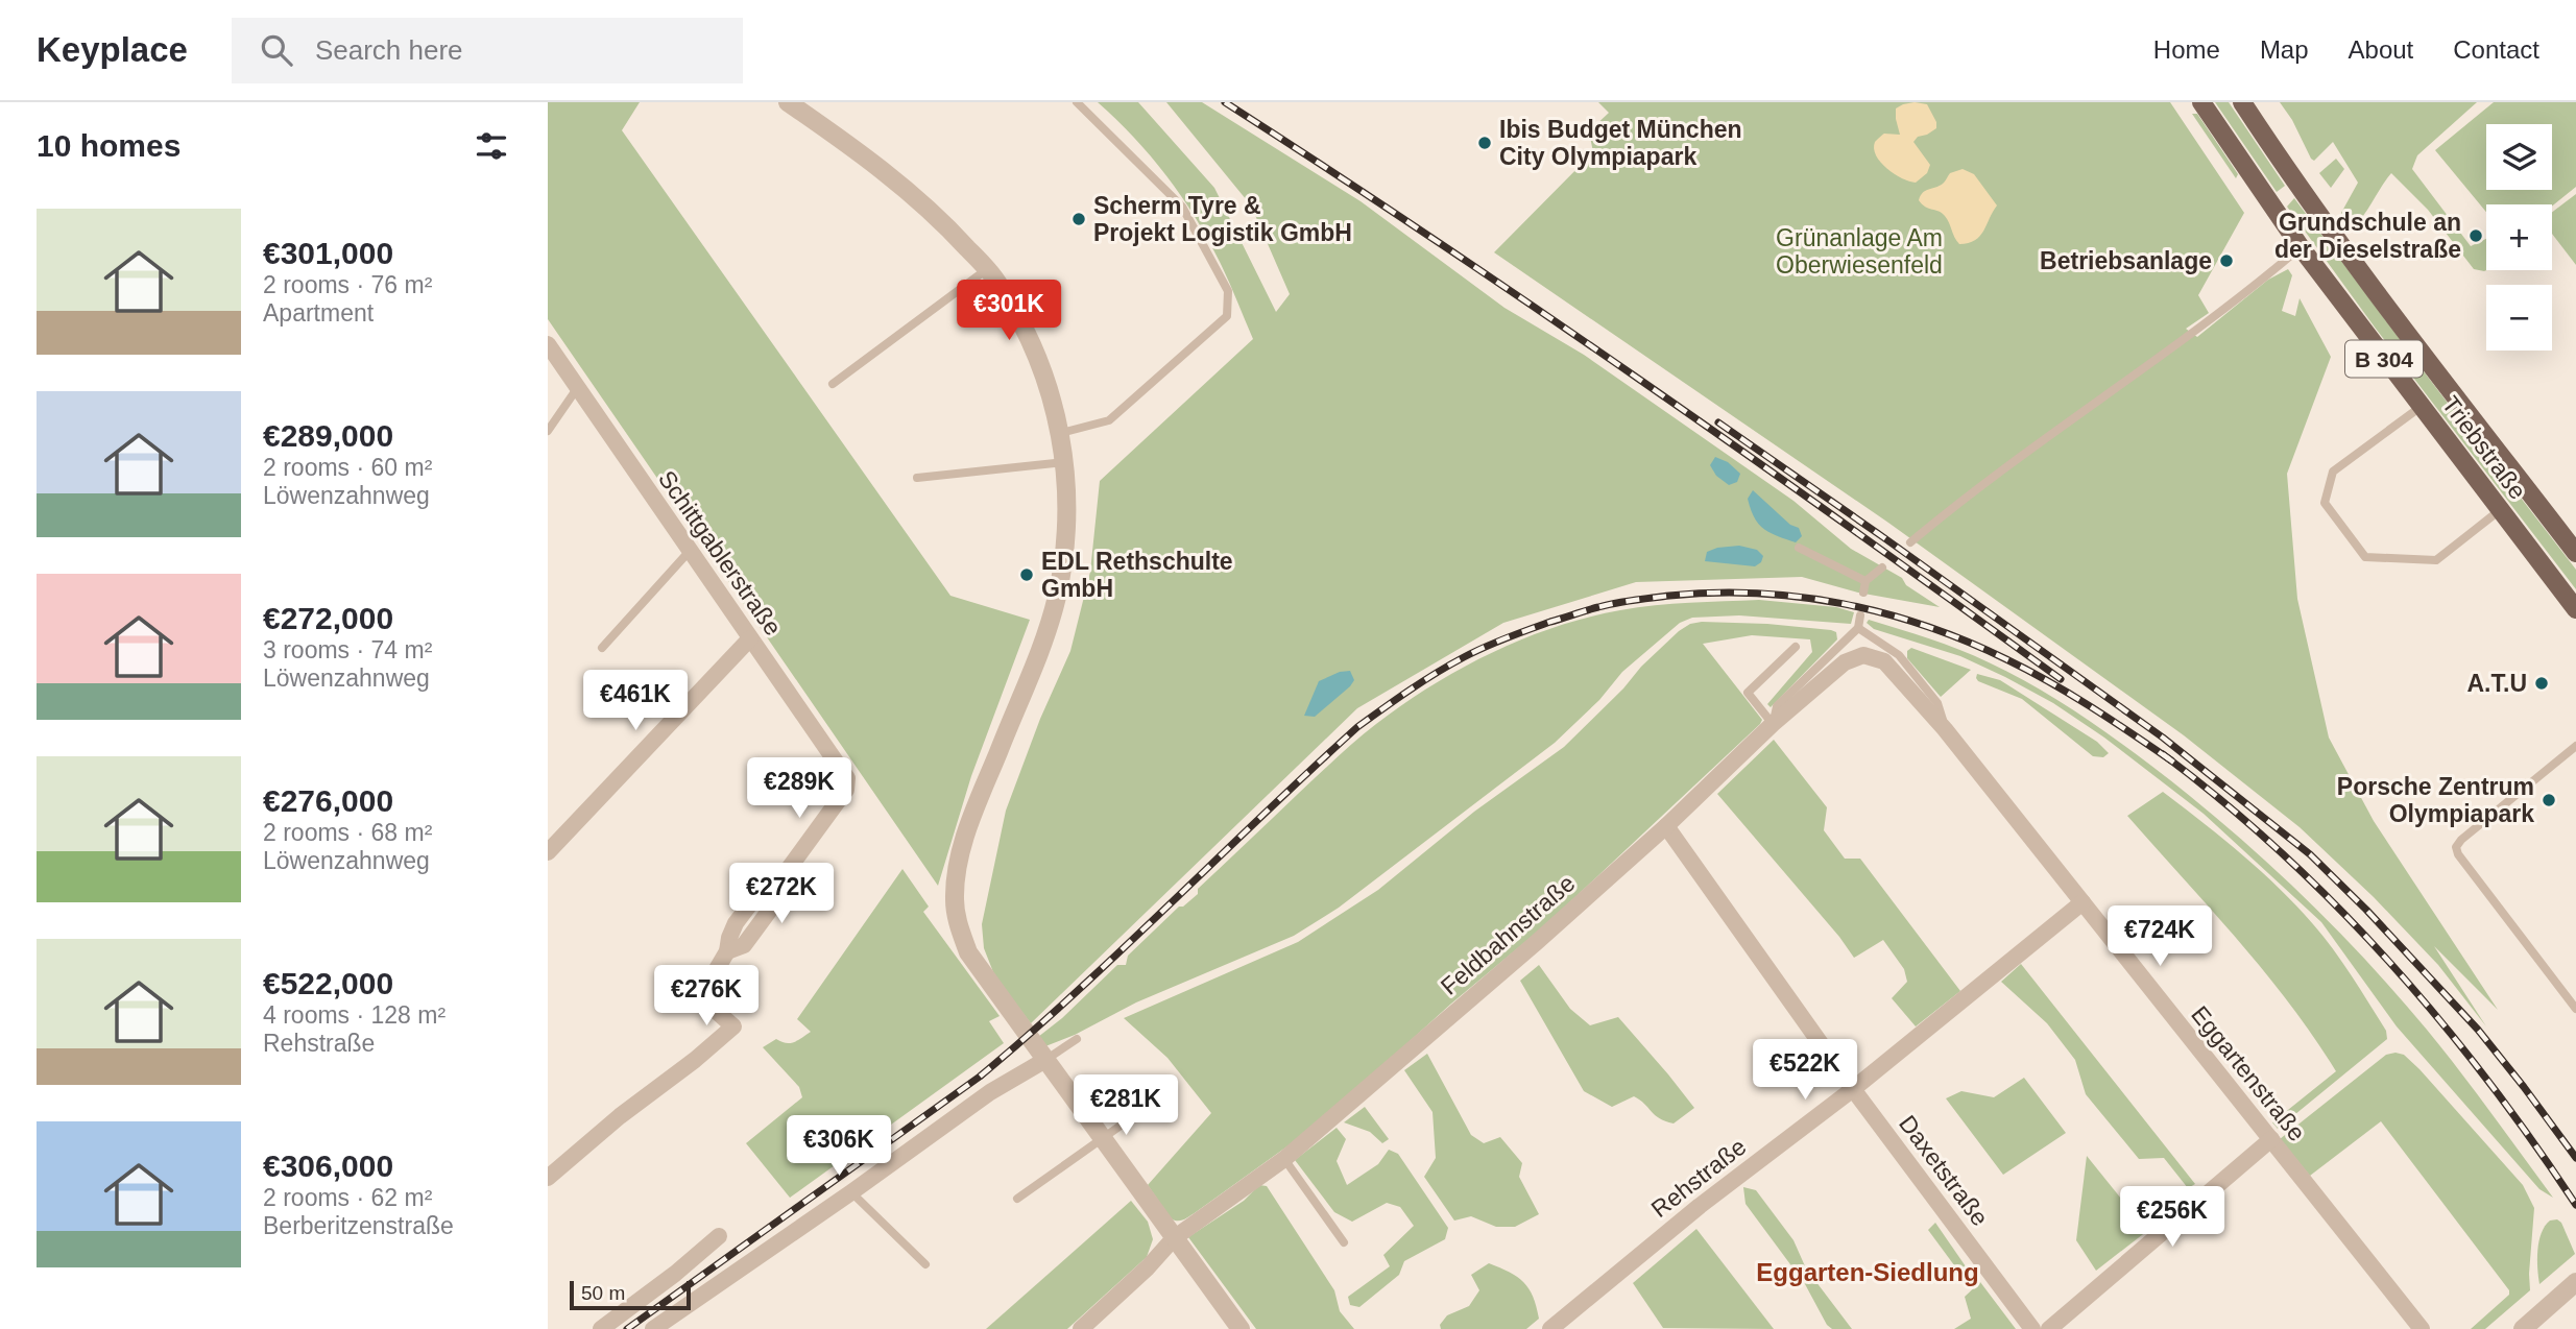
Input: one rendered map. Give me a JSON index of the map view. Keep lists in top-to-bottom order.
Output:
{
  "streets": {
    "main road": ["B 304", "Triebstraße"],
    "street": [
      "Schittgablerstraße",
      "Feldbahnstraße",
      "Eggartenstraße",
      "Daxetstraße",
      "Rehstraße"
    ]
  },
  "crossings": [
    ["Feldbahnstraße", "Eggartenstraße"],
    ["Feldbahnstraße", "Daxetstraße"],
    ["Eggartenstraße", "Rehstraße"],
    ["Daxetstraße", "Rehstraße"]
  ],
  "districts": ["Eggarten-Siedlung"],
  "parks": ["Grünanlage Am Oberwiesenfeld"],
  "places": [
    "Ibis Budget München City Olympiapark",
    "Scherm Tyre & Projekt Logistik GmbH",
    "Grundschule an der Dieselstraße",
    "Betriebsanlage",
    "EDL Rethschulte GmbH",
    "A.T.U",
    "Porsche Zentrum Olympiapark"
  ],
  "scale_bar": "50 m",
  "page": {
    "header": "Keyplace",
    "search": "Search here",
    "nav": [
      "Home",
      "Map",
      "About",
      "Contact"
    ],
    "heading": "10 homes",
    "map_buttons": ["+", "−"],
    "list": [
      {
        "name": "€301,000",
        "note": "2 rooms · 76 m² · Apartment"
      },
      {
        "name": "€289,000",
        "note": "2 rooms · 60 m² · Löwenzahnweg"
      },
      {
        "name": "€272,000",
        "note": "3 rooms · 74 m² · Löwenzahnweg"
      },
      {
        "name": "€276,000",
        "note": "2 rooms · 68 m² · Löwenzahnweg"
      },
      {
        "name": "€522,000",
        "note": "4 rooms · 128 m² · Rehstraße"
      },
      {
        "name": "€306,000",
        "note": "2 rooms · 62 m² · Berberitzenstraße"
      }
    ],
    "price": [
      "€301K",
      "€461K",
      "€289K",
      "€272K",
      "€724K",
      "€276K",
      "€522K",
      "€281K",
      "€306K",
      "€256K"
    ],
    "scale": "50 m"
  }
}
